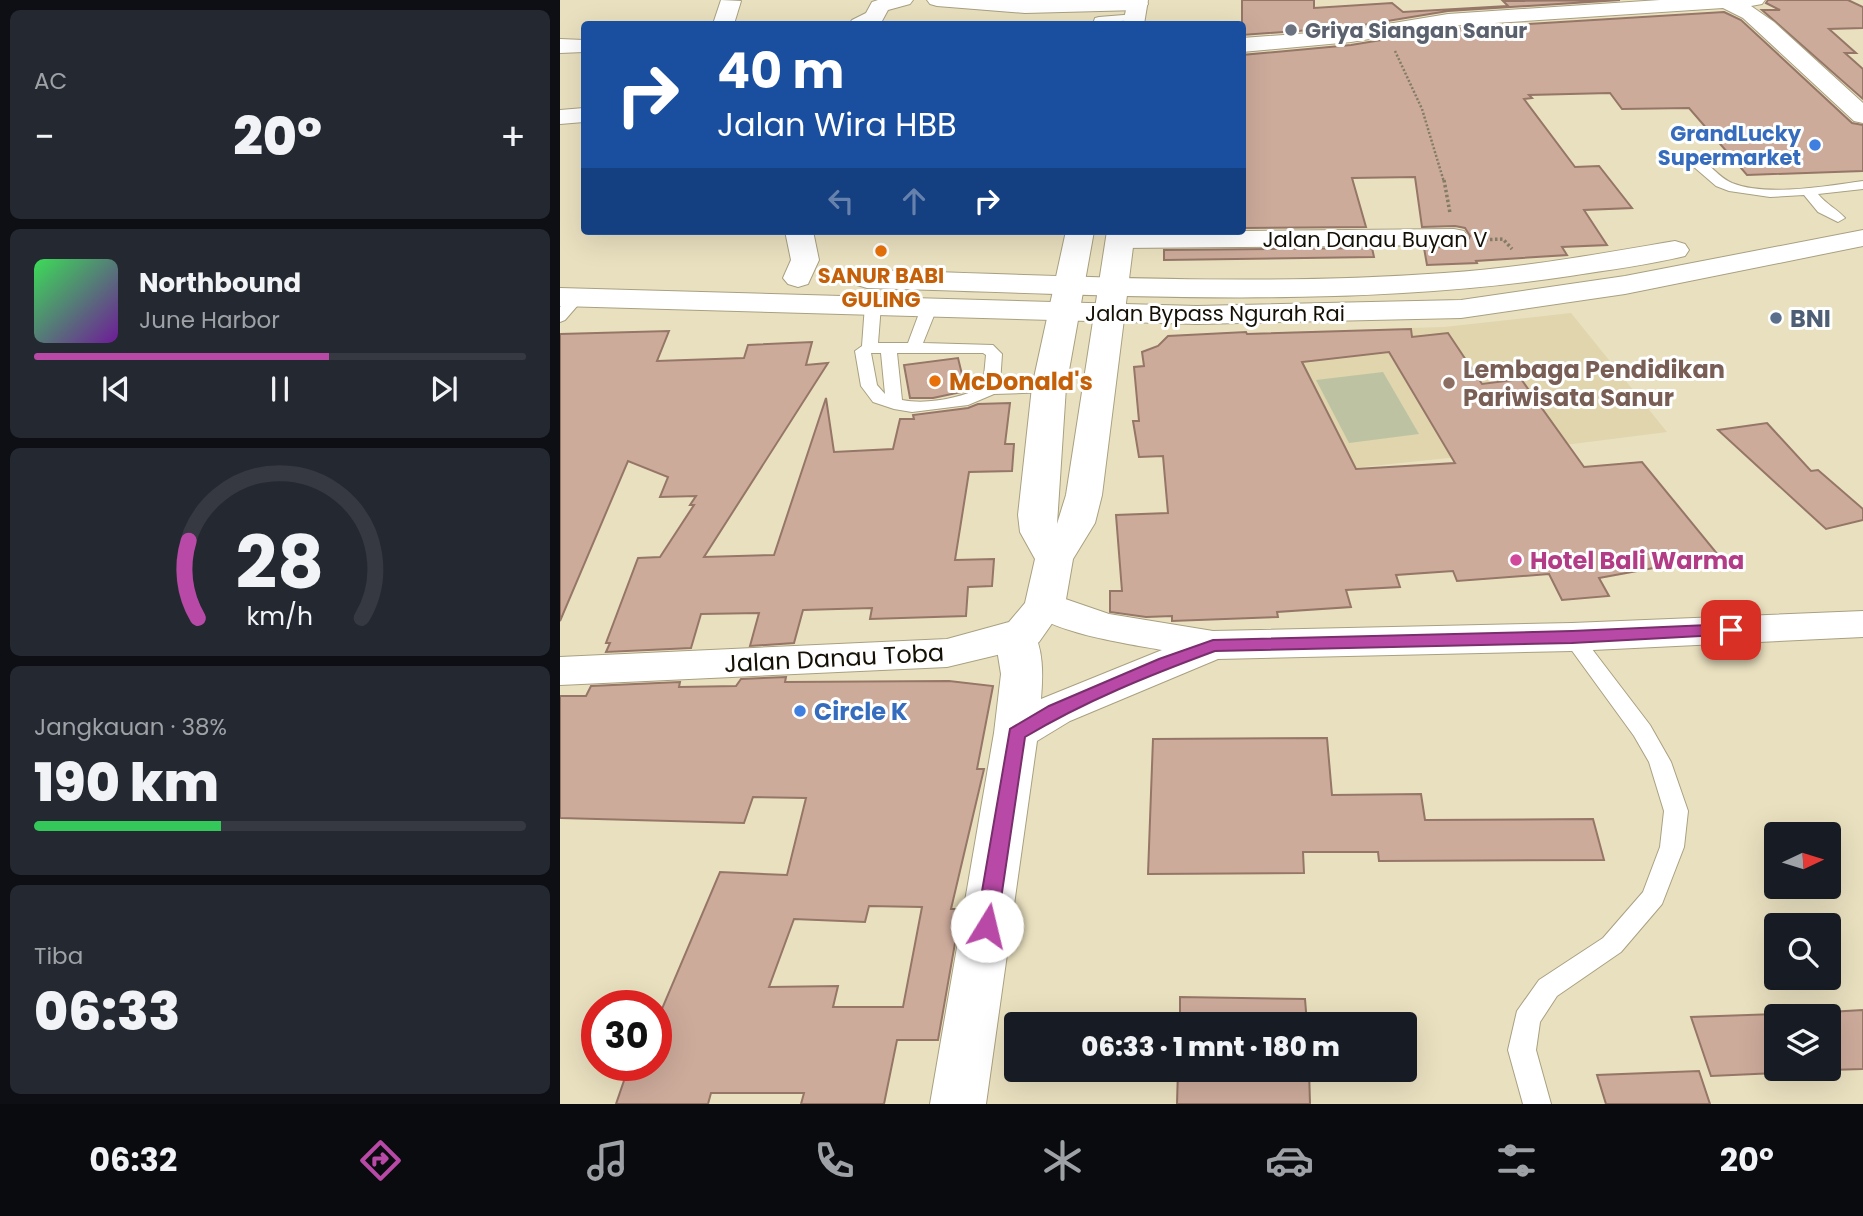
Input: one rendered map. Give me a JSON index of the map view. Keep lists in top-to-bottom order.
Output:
{
  "streets": {
    "main road": ["Jalan Danau Buyan V", "Jalan Bypass Ngurah Rai", "Jalan Danau Toba"]
  },
  "crossings": [
    ["Jalan Danau Buyan V", "Jalan Bypass Ngurah Rai"]
  ],
  "places": [
    "Griya Siangan Sanur",
    "GrandLucky Supermarket",
    "SANUR BABI GULING",
    "BNI",
    "McDonald's",
    "Lembaga Pendidikan Pariwisata Sanur",
    "Hotel Bali Warma",
    "Circle K"
  ],
  "north": "right",
  "page": {
    "tile": [
      "AC",
      ["Jangkauan · 38%", "190 km"],
      ["Tiba", "06:33"]
    ],
    "turn": ["40 m", "Jalan Wira HBB"],
    "heat": ["−", "20°", "+"],
    "song": ["Northbound", "June Harbor"],
    "limit": "30",
    "trip": "06:33 · 1 mnt · 180 m",
    "tabs": ["06:32", "20°"],
    "gauge": ["28", "km/h"]
  }
}
